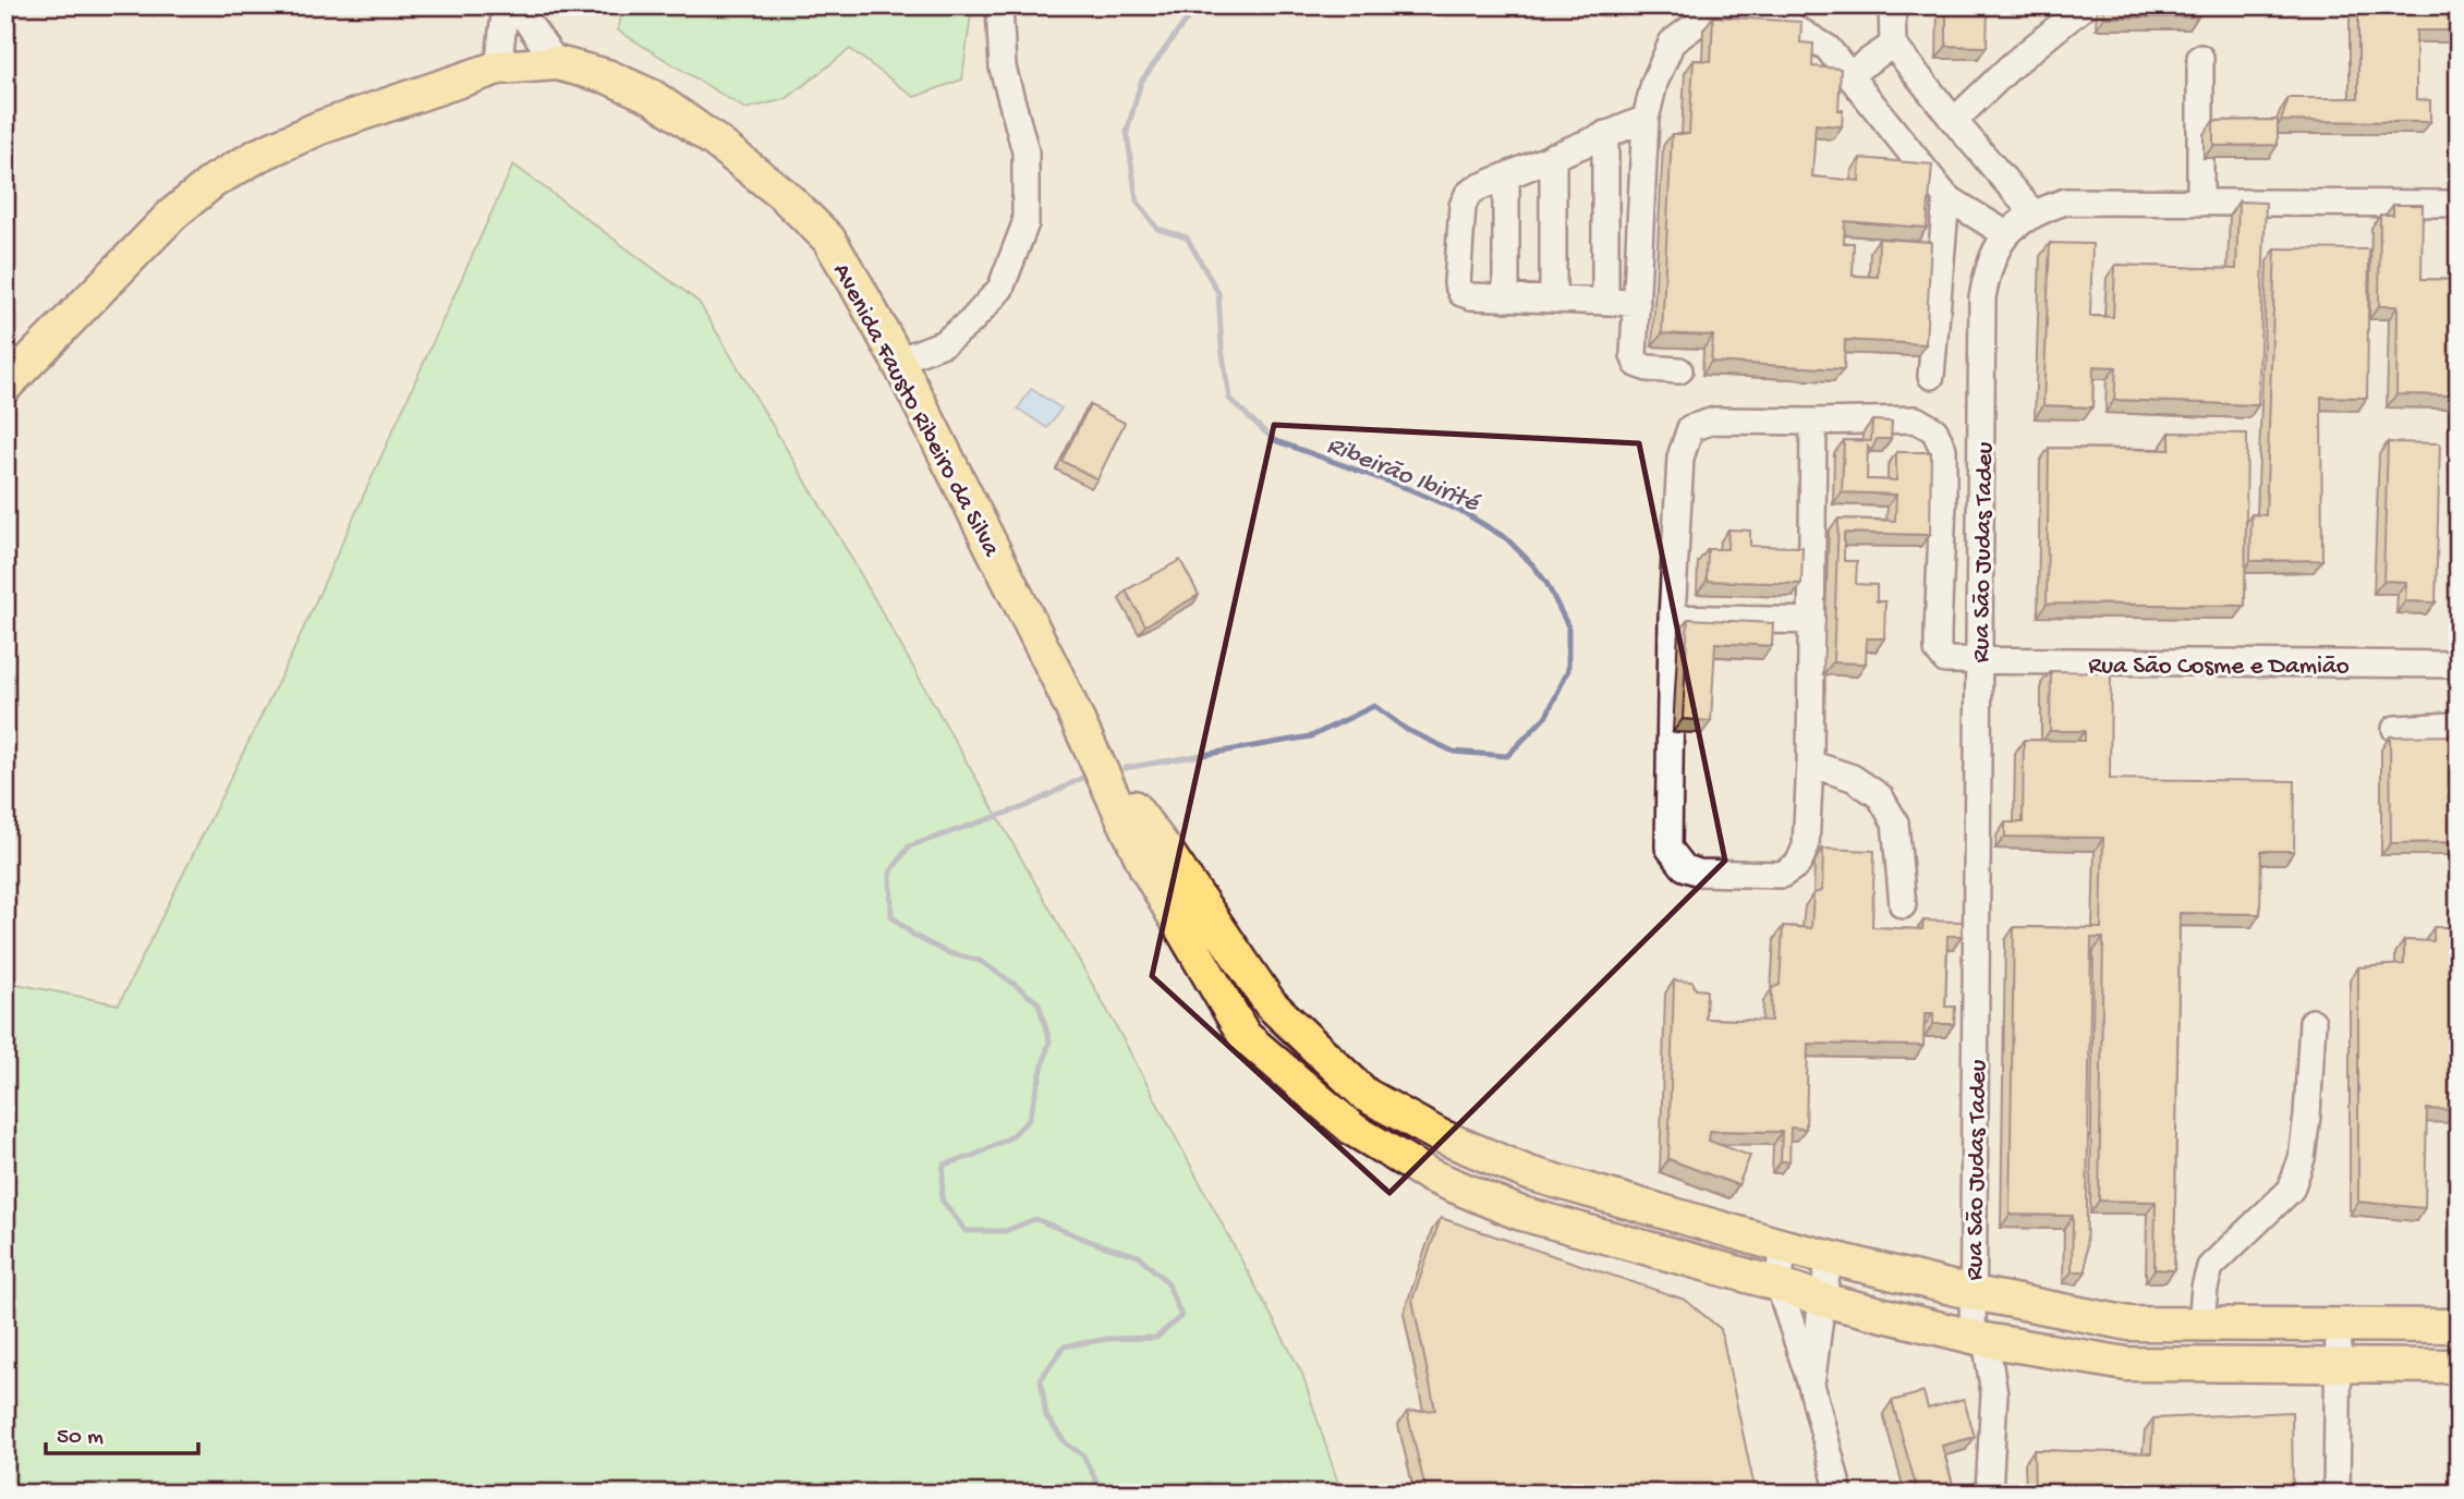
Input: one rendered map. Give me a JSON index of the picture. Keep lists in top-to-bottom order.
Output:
{
  "streets": {
    "main road": ["Avenida Fausto Ribeiro da Silva"],
    "street": ["Rua São Judas Tadeu", "Rua São Cosme e Damião"]
  },
  "crossings": [
    ["Rua São Judas Tadeu", "Rua São Cosme e Damião"]
  ],
  "water": ["Ribeirão Ibirité"],
  "scale_bar": "50 m"
}
